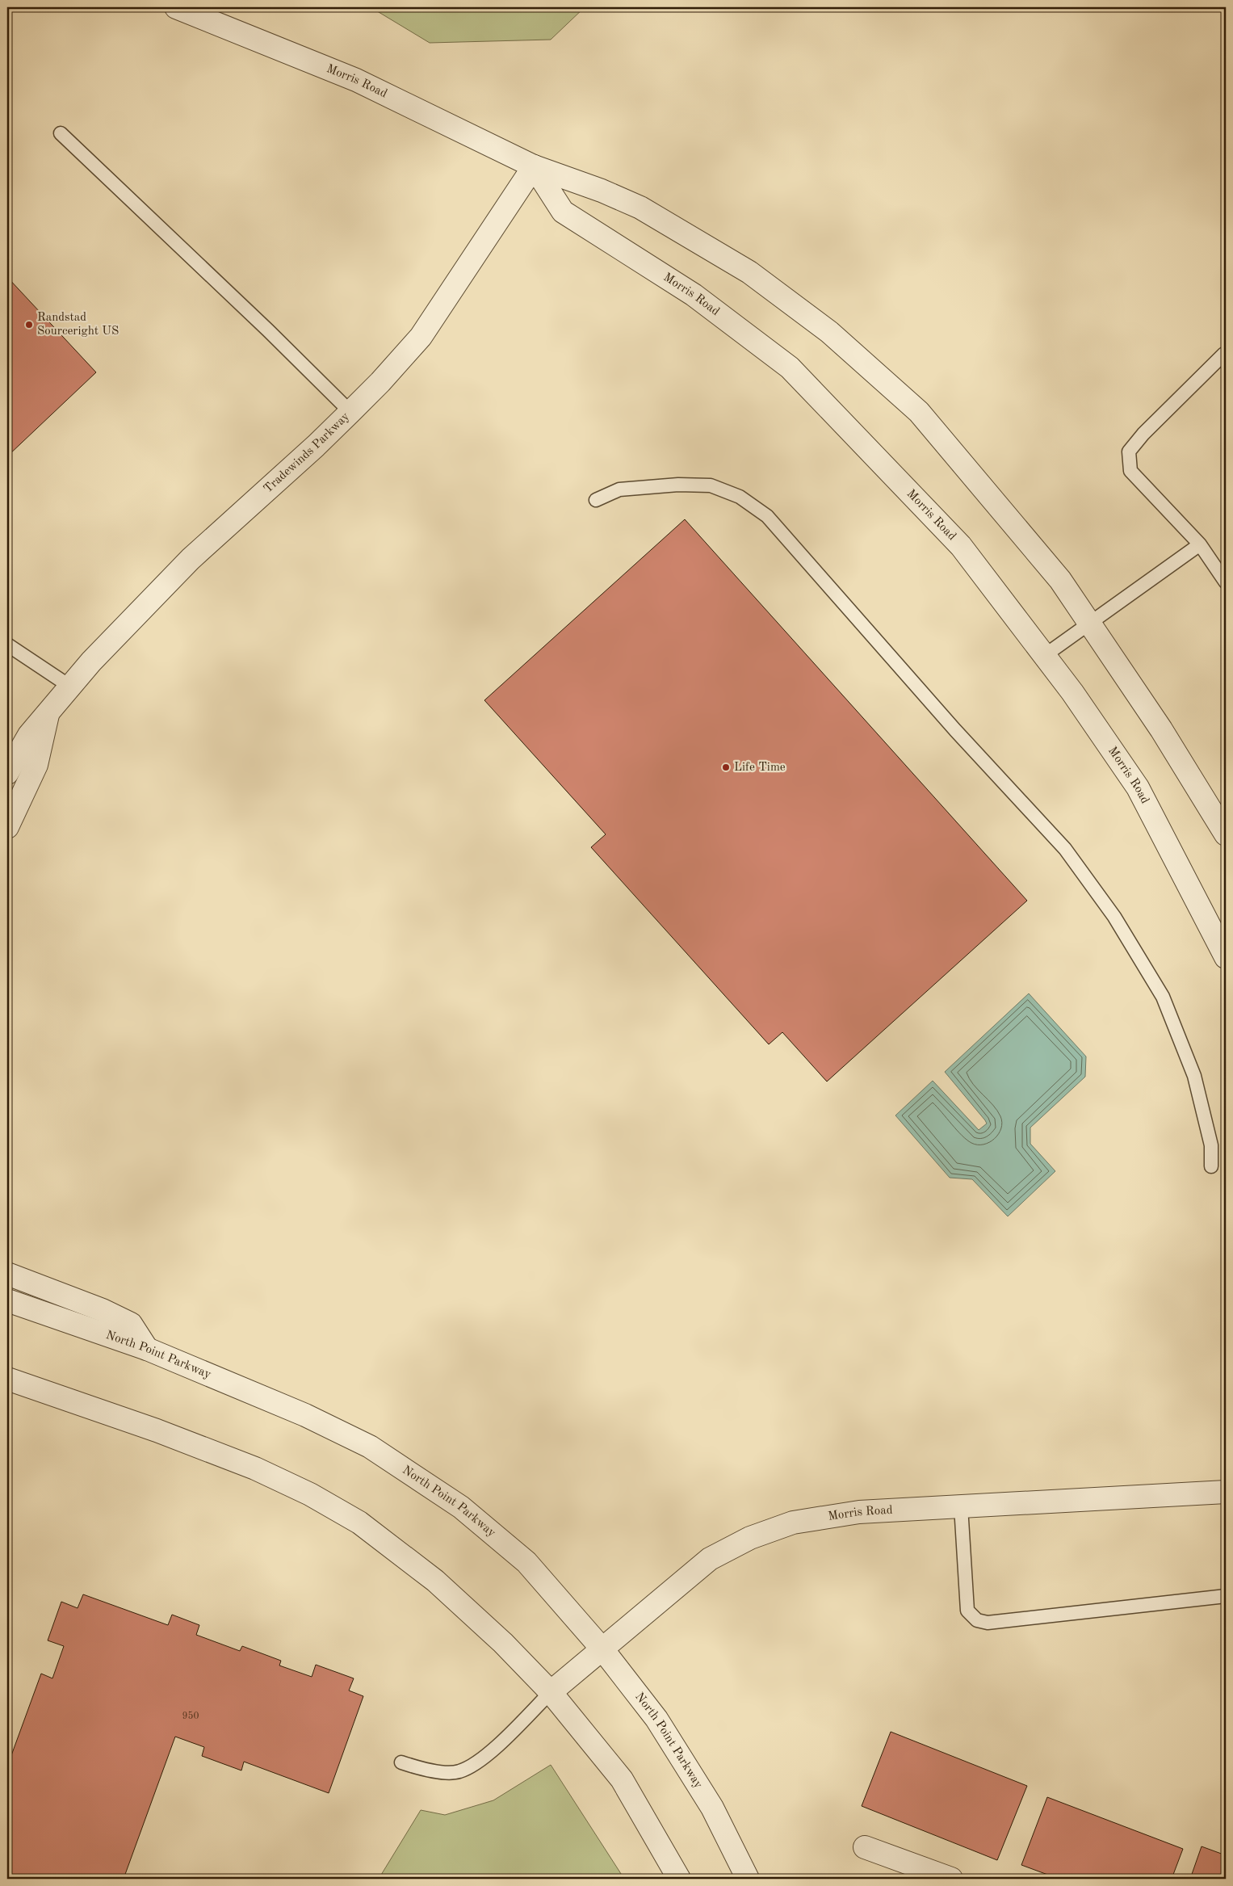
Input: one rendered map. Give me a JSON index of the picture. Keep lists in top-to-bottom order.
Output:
{
  "streets": {
    "street": ["Morris Road", "Tradewinds Parkway", "North Point Parkway"]
  },
  "crossings": [
    ["Morris Road", "Tradewinds Parkway"],
    ["Morris Road", "North Point Parkway"]
  ],
  "places": ["Randstad Sourceright US", "Life Time"],
  "house_numbers": ["950"]
}
